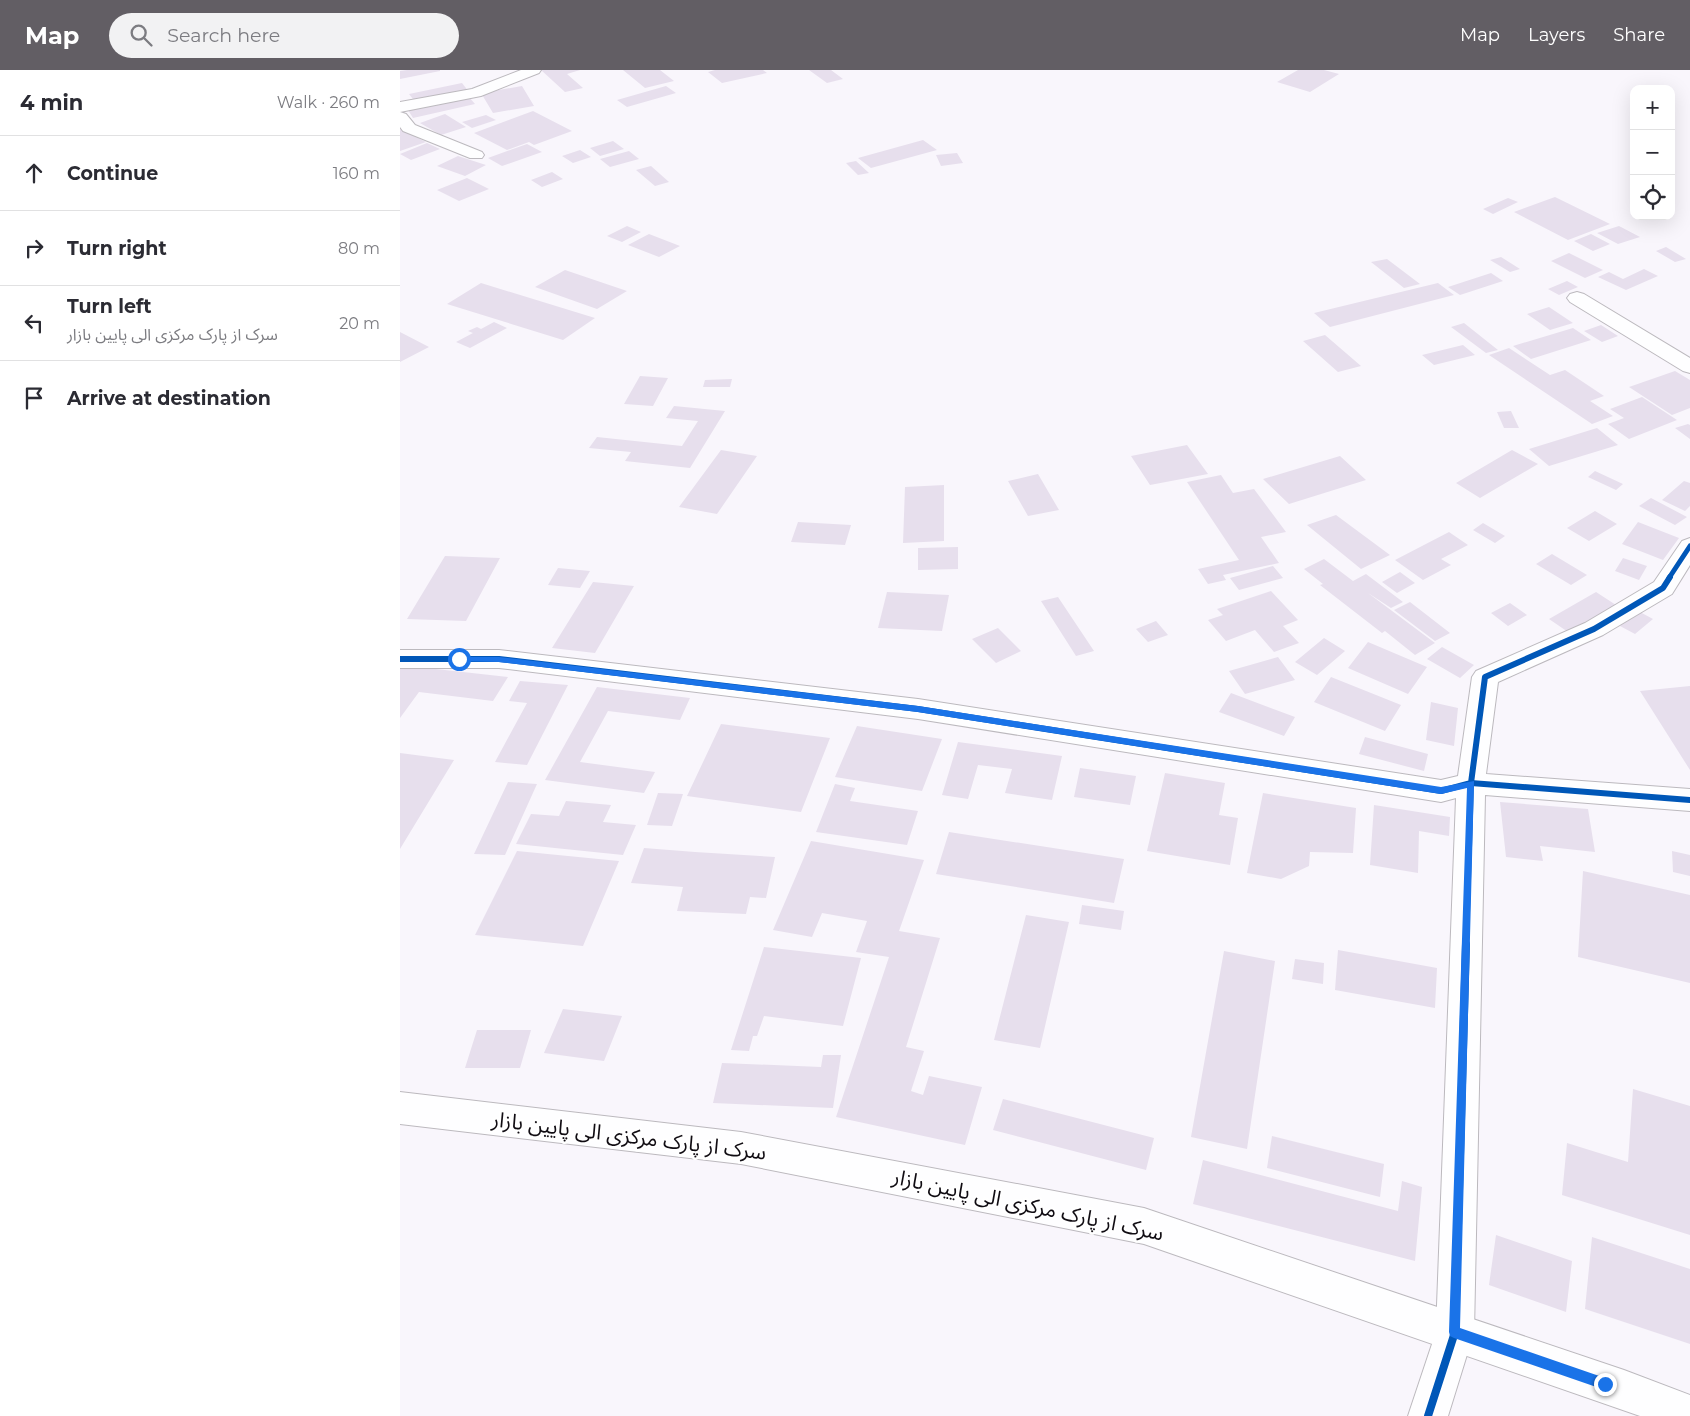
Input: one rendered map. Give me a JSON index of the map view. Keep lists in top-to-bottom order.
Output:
{
  "streets": {
    "street": ["سرک از پارک مرکزی الی پایین بازار"]
  },
  "page": {
    "header": "Map",
    "search": "Search here",
    "nav": ["Map", "Layers", "Share"],
    "heading": ["4 min", "Walk · 260 m"],
    "map_buttons": ["+", "−"],
    "list": [
      ["Continue", "160 m"],
      ["Turn right", "80 m"],
      ["Turn left", "سرک از پارک مرکزی الی پایین بازار", "20 m"],
      "Arrive at destination"
    ]
  }
}
